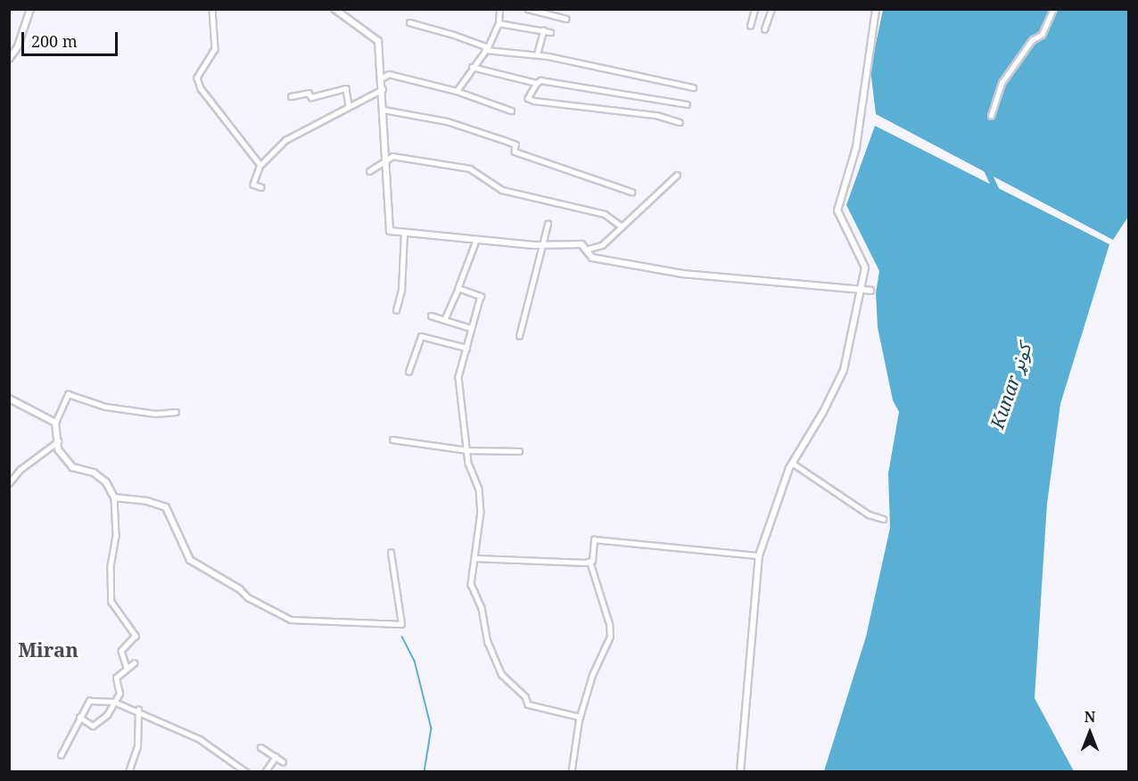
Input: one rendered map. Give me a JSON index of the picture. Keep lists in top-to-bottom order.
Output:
{
  "districts": ["Miran"],
  "water": ["Kunar کونړ"],
  "scale_bar": "200 m",
  "north": "top"
}
